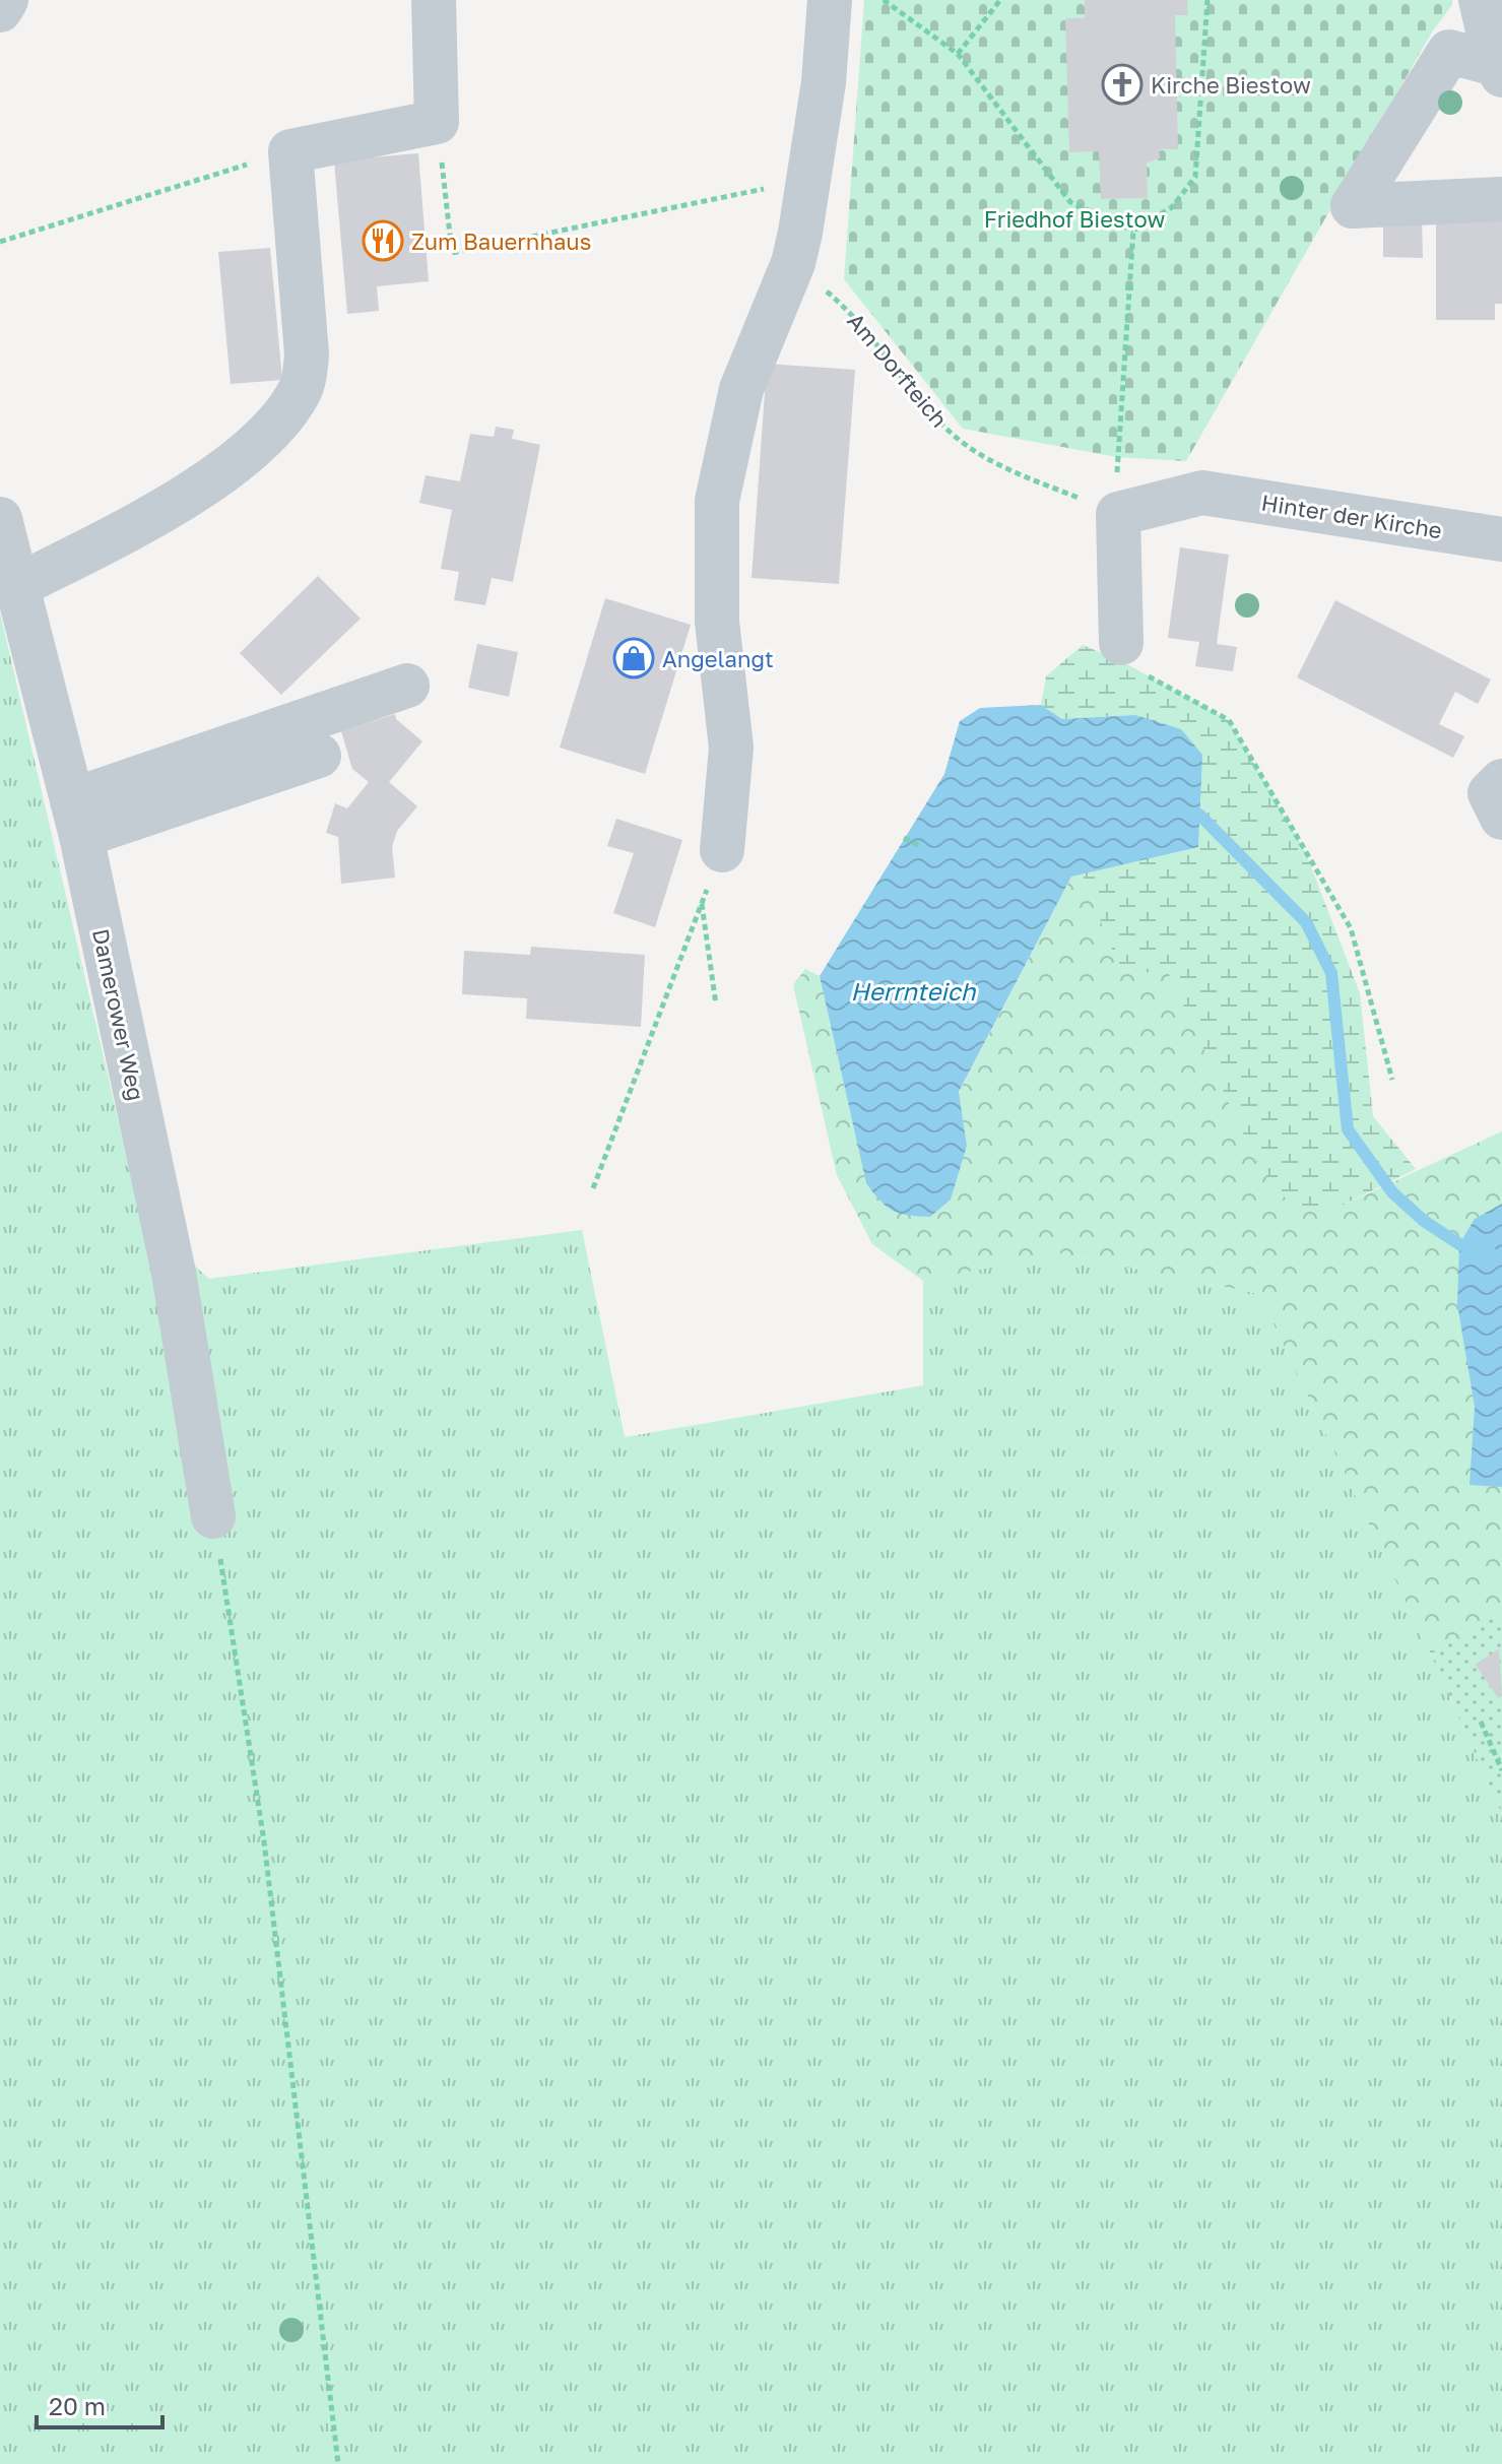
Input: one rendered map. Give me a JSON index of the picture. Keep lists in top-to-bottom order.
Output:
{
  "streets": {
    "street": ["Hinter der Kirche", "Damerower Weg"],
    "path": ["Am Dorfteich"]
  },
  "crossings": [
    ["Am Dorfteich", "Hinter der Kirche"]
  ],
  "water": ["Herrnteich"],
  "parks": ["Friedhof Biestow"],
  "places": {
    "church": ["Kirche Biestow"],
    "restaurant": ["Zum Bauernhaus"],
    "shop": ["Angelangt"]
  },
  "scale_bar": "20 m"
}
